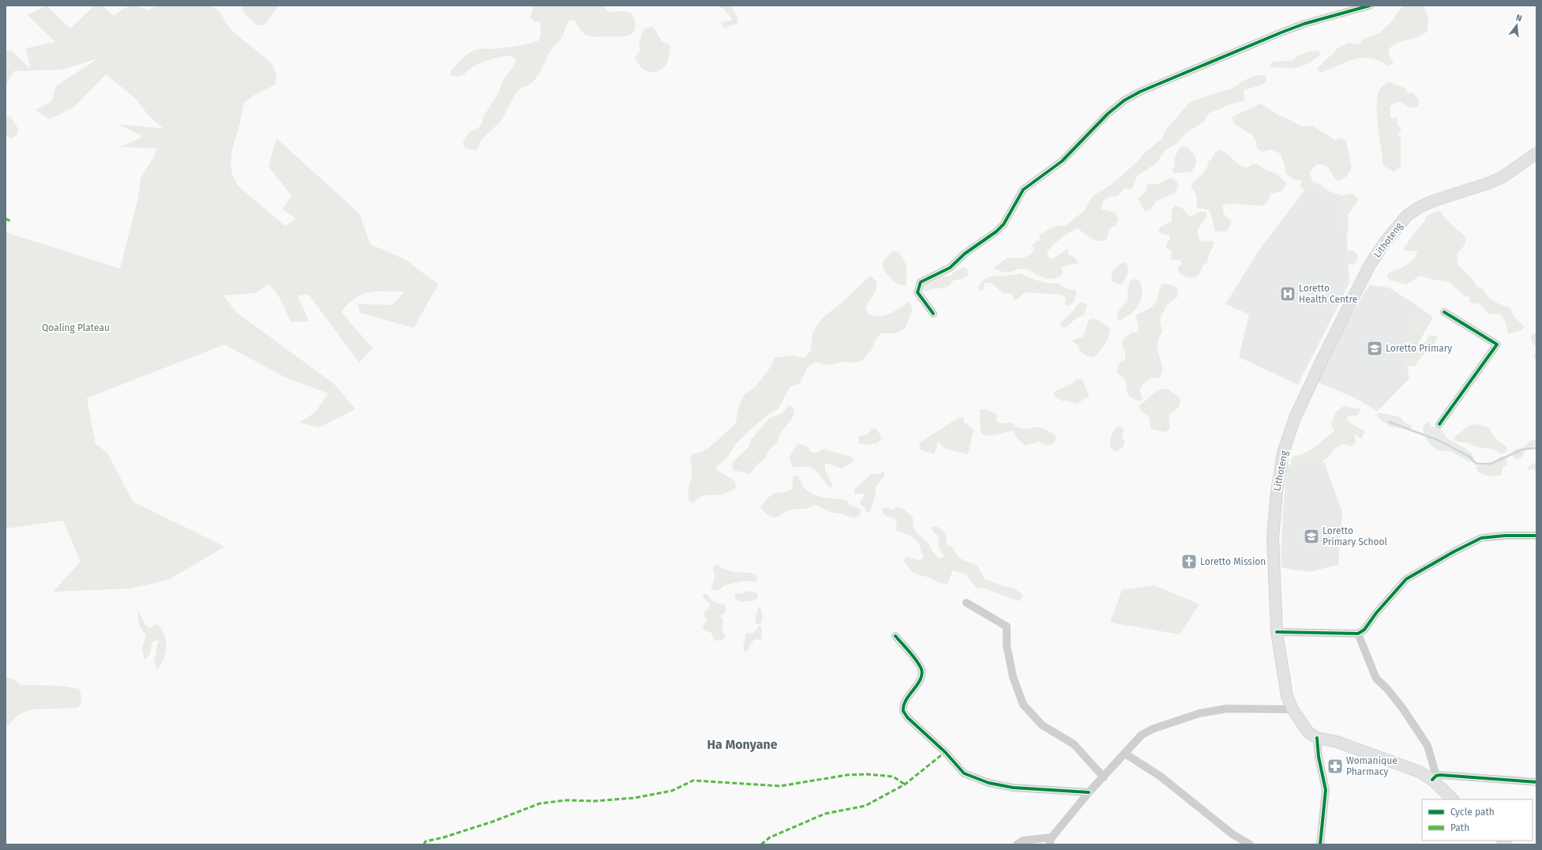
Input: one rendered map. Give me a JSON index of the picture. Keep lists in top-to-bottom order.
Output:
{
  "streets": {
    "main road": ["Lithoteng"]
  },
  "districts": ["Ha Monyane"],
  "parks": ["Qoaling Plateau"],
  "places": {
    "hospital": ["Loretto Health Centre"],
    "school or university": ["Loretto Primary", "Loretto Primary School"],
    "church": ["Loretto Mission"],
    "pharmacy": ["Womanique Pharmacy"]
  },
  "legend": ["Cycle path", "Path"],
  "north": "top"
}
